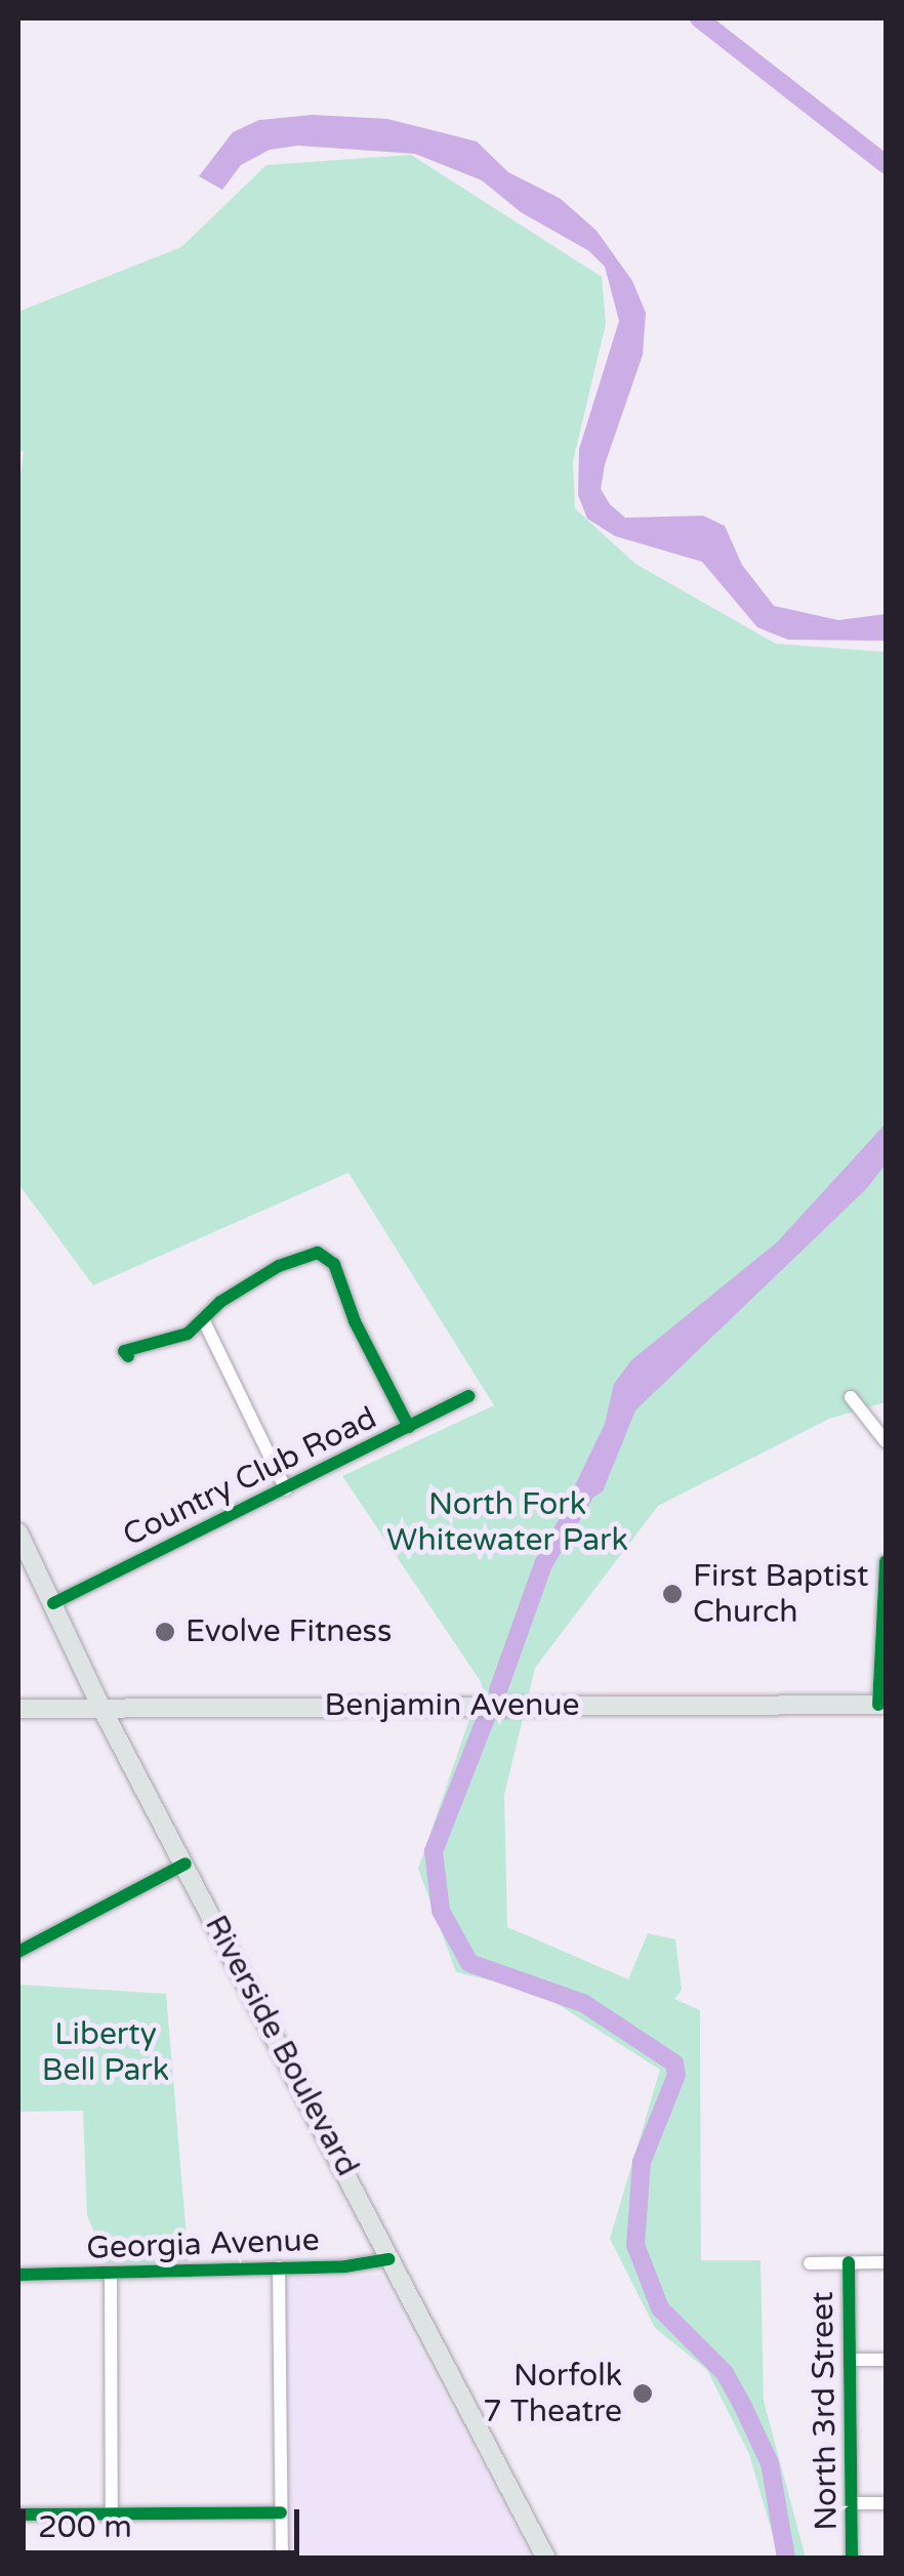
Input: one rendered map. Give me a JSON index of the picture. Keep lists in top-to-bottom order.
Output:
{
  "streets": {
    "main road": ["Benjamin Avenue", "Riverside Boulevard"],
    "street": ["Country Club Road", "Georgia Avenue", "North 3rd Street"]
  },
  "crossings": [
    ["Country Club Road", "Riverside Boulevard"],
    ["Benjamin Avenue", "Riverside Boulevard"],
    ["Riverside Boulevard", "Georgia Avenue"]
  ],
  "parks": ["North Fork Whitewater Park", "Liberty Bell Park"],
  "places": ["First Baptist Church", "Evolve Fitness", "Norfolk 7 Theatre"],
  "scale_bar": "200 m"
}
